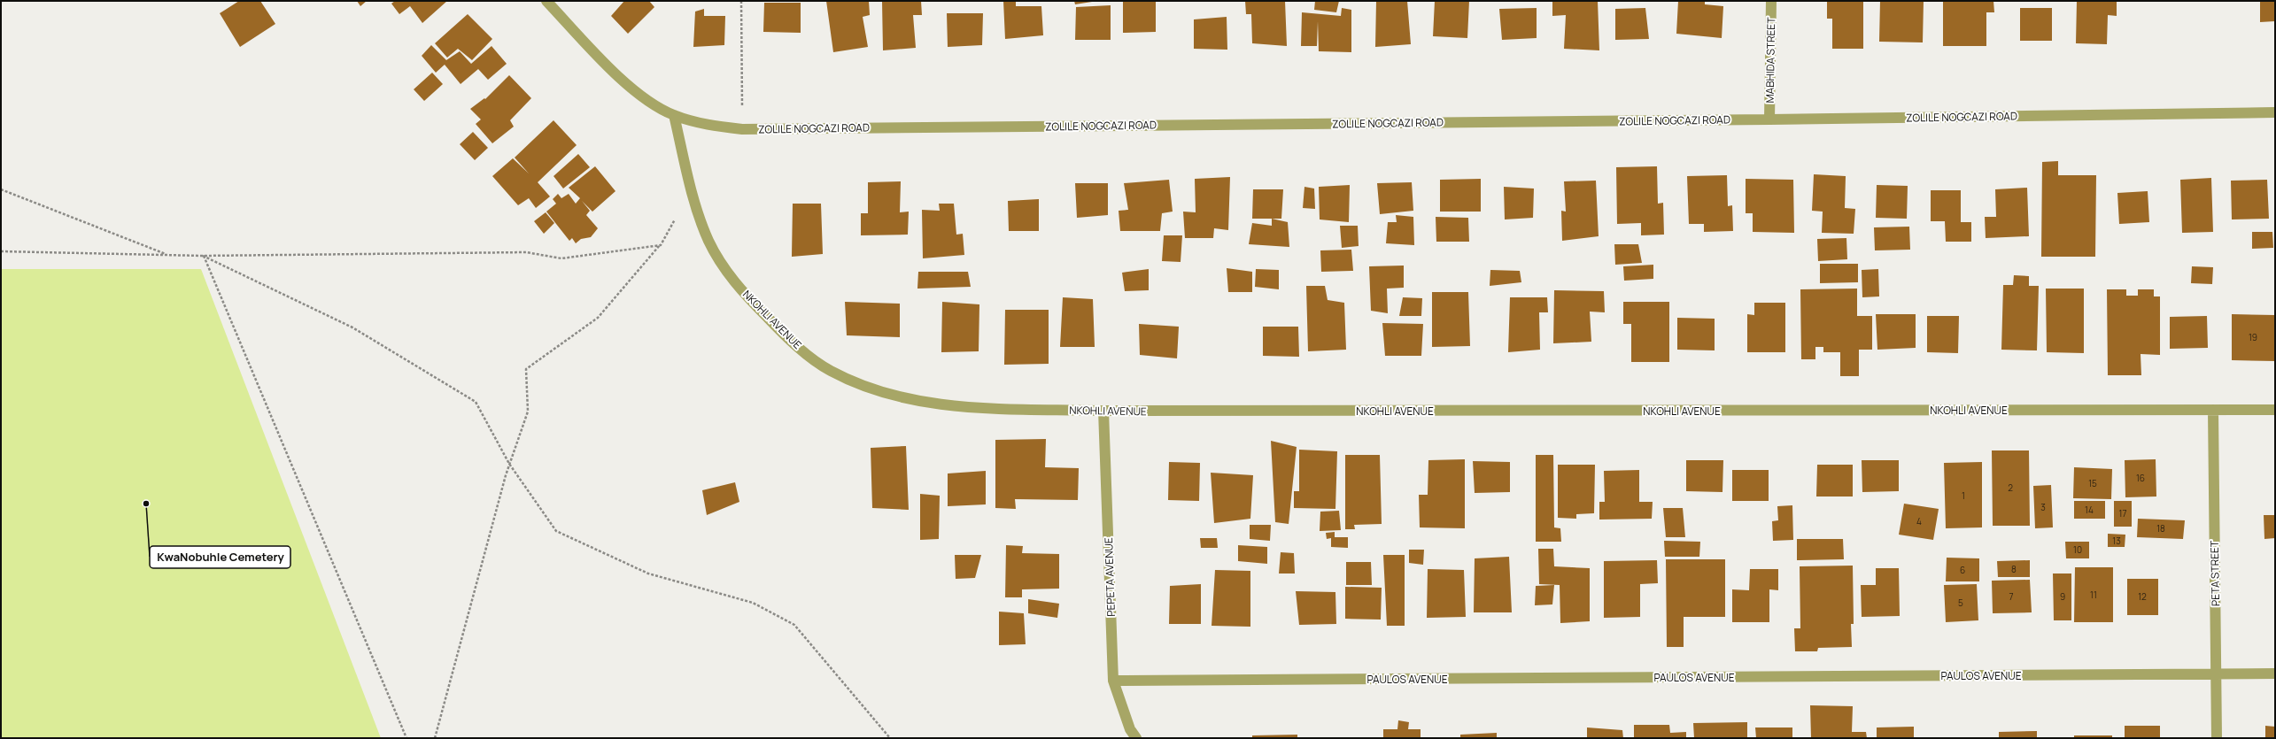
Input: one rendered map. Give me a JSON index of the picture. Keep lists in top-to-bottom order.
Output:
{
  "streets": {
    "street": [
      "MABHIDA STREET",
      "ZOLILE NOGCAZI ROAD",
      "NKOHLI AVENUE",
      "PETA STREET",
      "PEPETA AVENUE",
      "PAULOS AVENUE"
    ]
  },
  "crossings": [
    ["MABHIDA STREET", "ZOLILE NOGCAZI ROAD"],
    ["ZOLILE NOGCAZI ROAD", "NKOHLI AVENUE"],
    ["NKOHLI AVENUE", "PETA STREET"],
    ["NKOHLI AVENUE", "PEPETA AVENUE"],
    ["PETA STREET", "PAULOS AVENUE"],
    ["PEPETA AVENUE", "PAULOS AVENUE"]
  ],
  "places": ["KwaNobuhle Cemetery"],
  "house_numbers": [
    "19",
    "16",
    "15",
    "2",
    "1",
    "3",
    "14",
    "17",
    "4",
    "18",
    "13",
    "10",
    "8",
    "6",
    "11",
    "7",
    "9",
    "12",
    "5"
  ]
}
